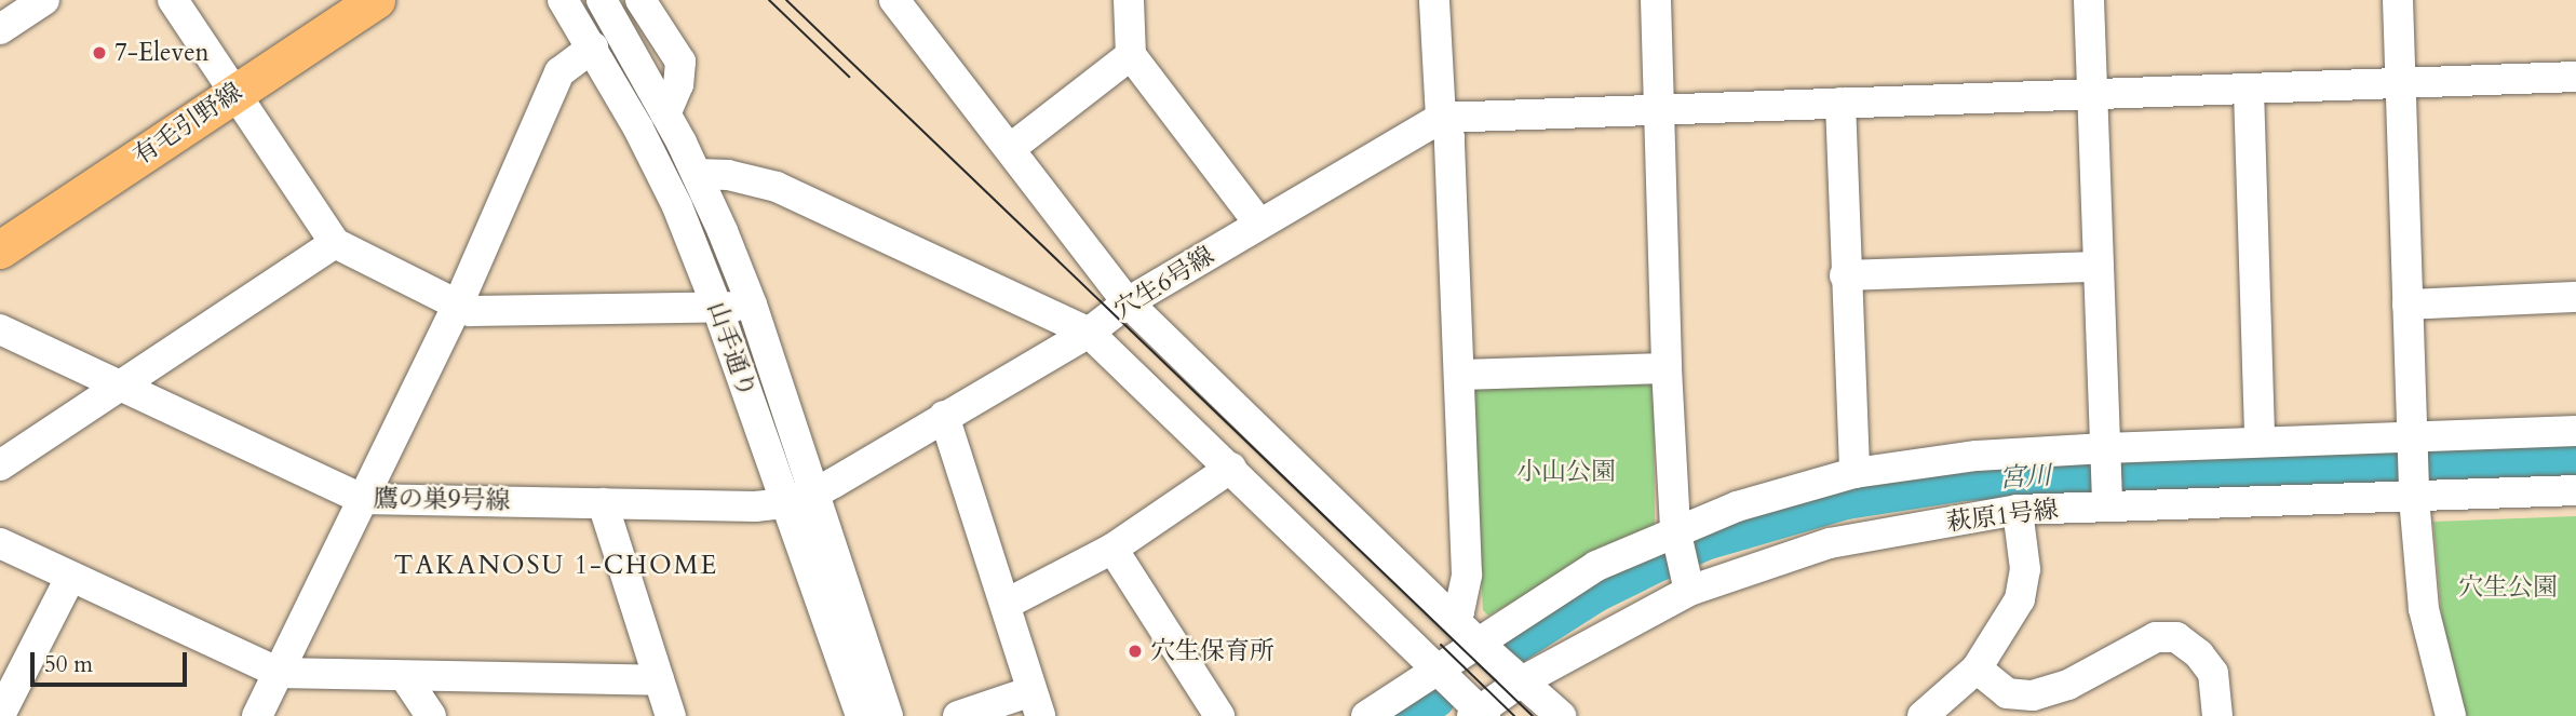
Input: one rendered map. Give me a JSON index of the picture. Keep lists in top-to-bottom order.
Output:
{
  "streets": {
    "main road": ["有毛引野線"],
    "street": [
      "穴生6号線",
      "山手通り",
      "鷹の巣9号線",
      "萩原1号線"
    ]
  },
  "crossings": [
    ["穴生6号線", "山手通り"],
    ["穴生6号線", "鷹の巣9号線"],
    ["山手通り", "鷹の巣9号線"]
  ],
  "districts": ["TAKANOSU 1-CHOME"],
  "water": ["宮川"],
  "parks": ["小山公園", "穴生公園"],
  "places": ["7-Eleven", "穴生保育所"],
  "scale_bar": "50 m"
}
